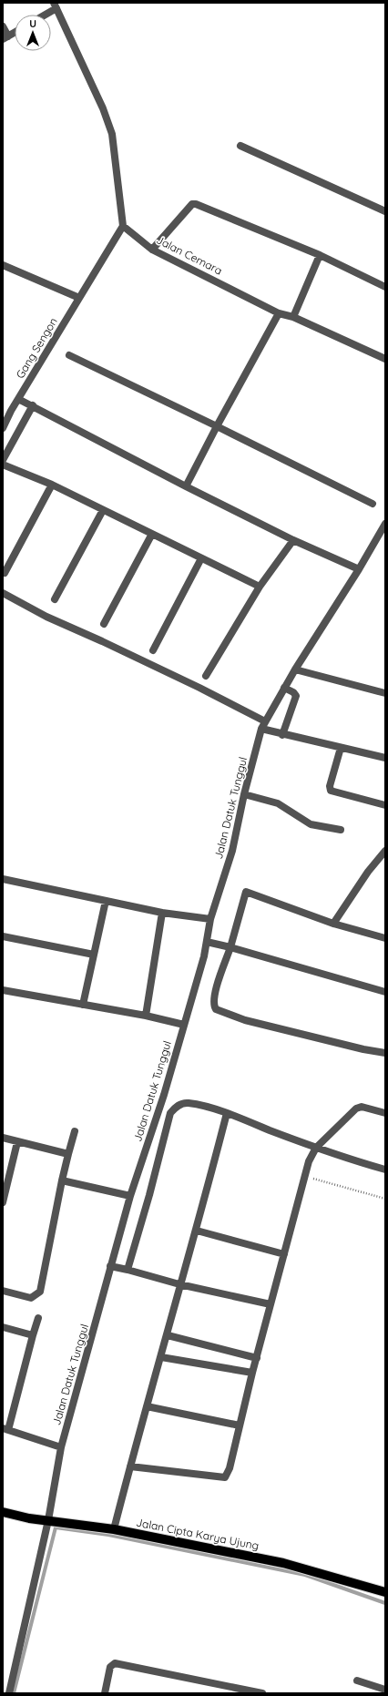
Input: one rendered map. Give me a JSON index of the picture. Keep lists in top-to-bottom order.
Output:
{
  "streets": {
    "main road": ["Jalan Cipta Karya Ujung"],
    "street": ["Jalan Cemara", "Gang Sengon", "Jalan Datuk Tunggul"]
  },
  "crossings": [
    ["Jalan Cemara", "Gang Sengon"],
    ["Jalan Datuk Tunggul", "Jalan Cipta Karya Ujung"]
  ],
  "north": "top"
}
